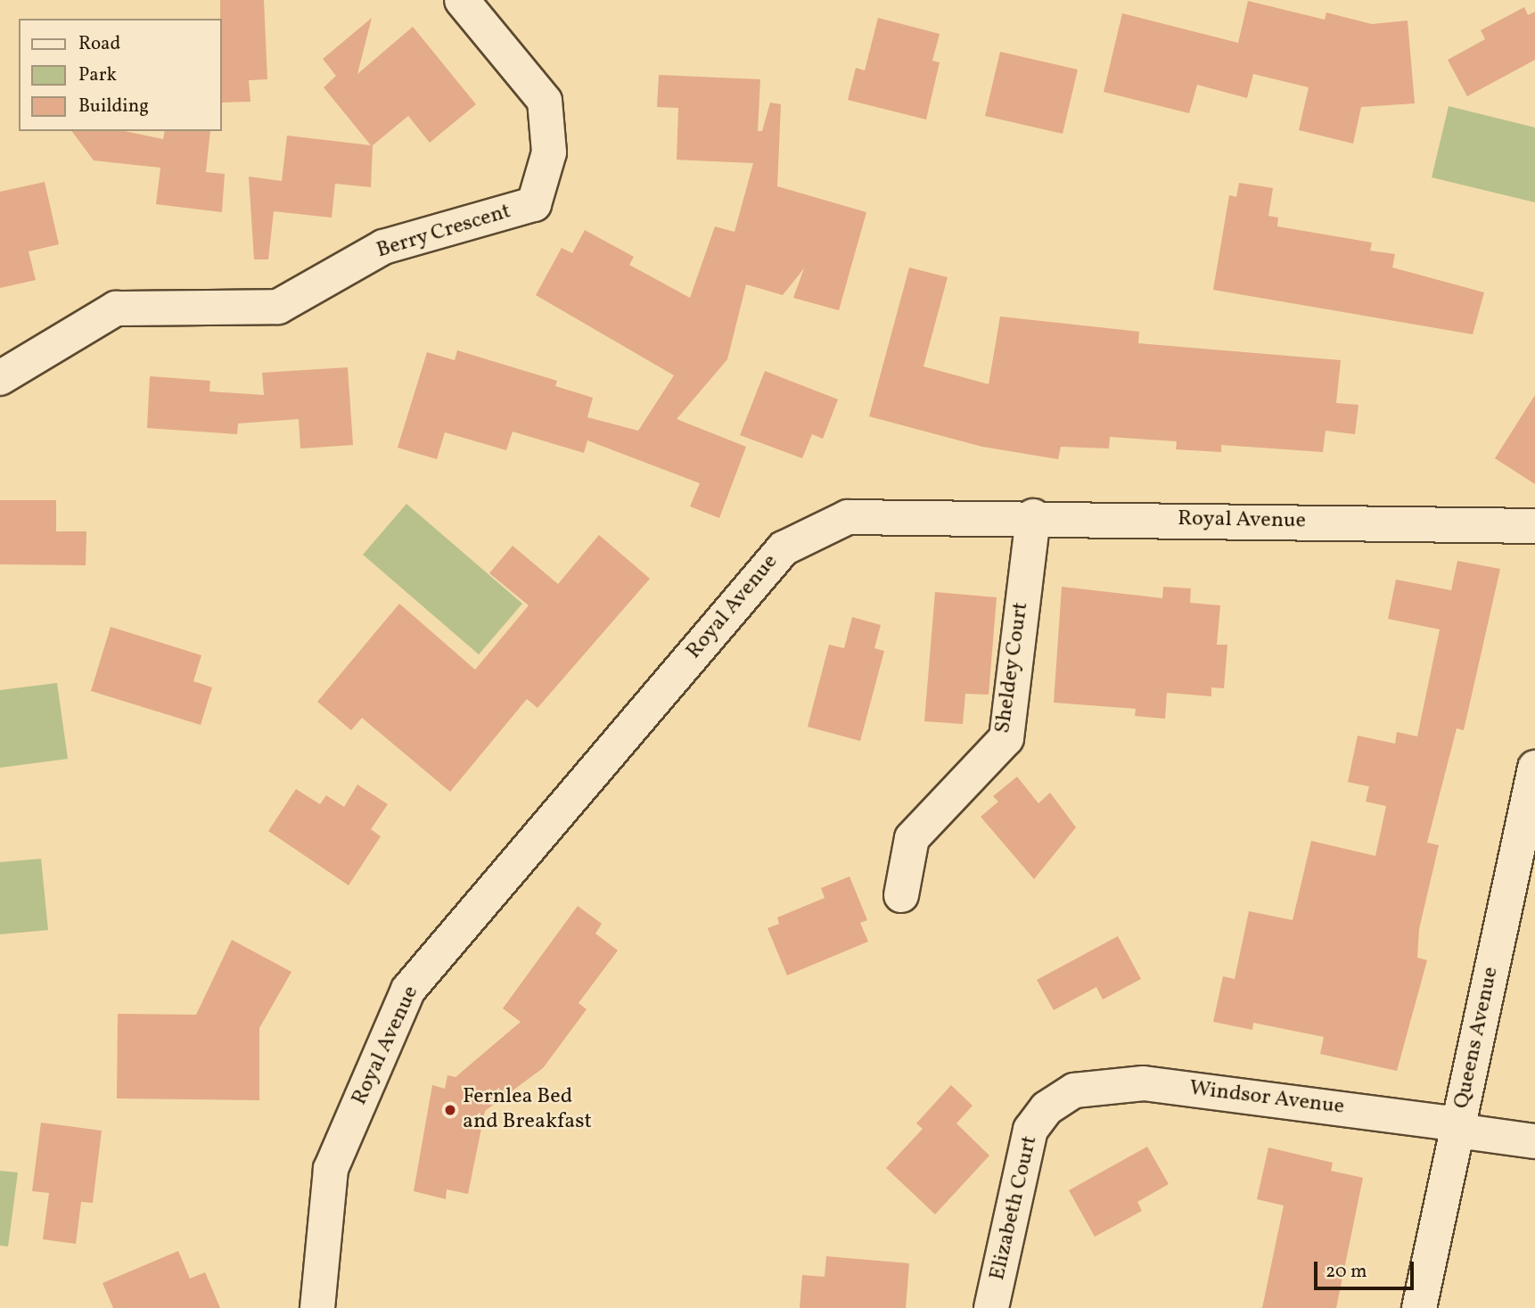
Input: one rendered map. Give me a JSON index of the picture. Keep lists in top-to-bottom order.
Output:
{
  "streets": {
    "street": [
      "Berry Crescent",
      "Royal Avenue",
      "Sheldey Court",
      "Queens Avenue",
      "Windsor Avenue",
      "Elizabeth Court"
    ]
  },
  "crossings": [
    ["Royal Avenue", "Sheldey Court"],
    ["Queens Avenue", "Windsor Avenue"],
    ["Windsor Avenue", "Elizabeth Court"]
  ],
  "places": ["Fernlea Bed and Breakfast"],
  "legend": ["Road", "Park", "Building"],
  "scale_bar": "20 m"
}
